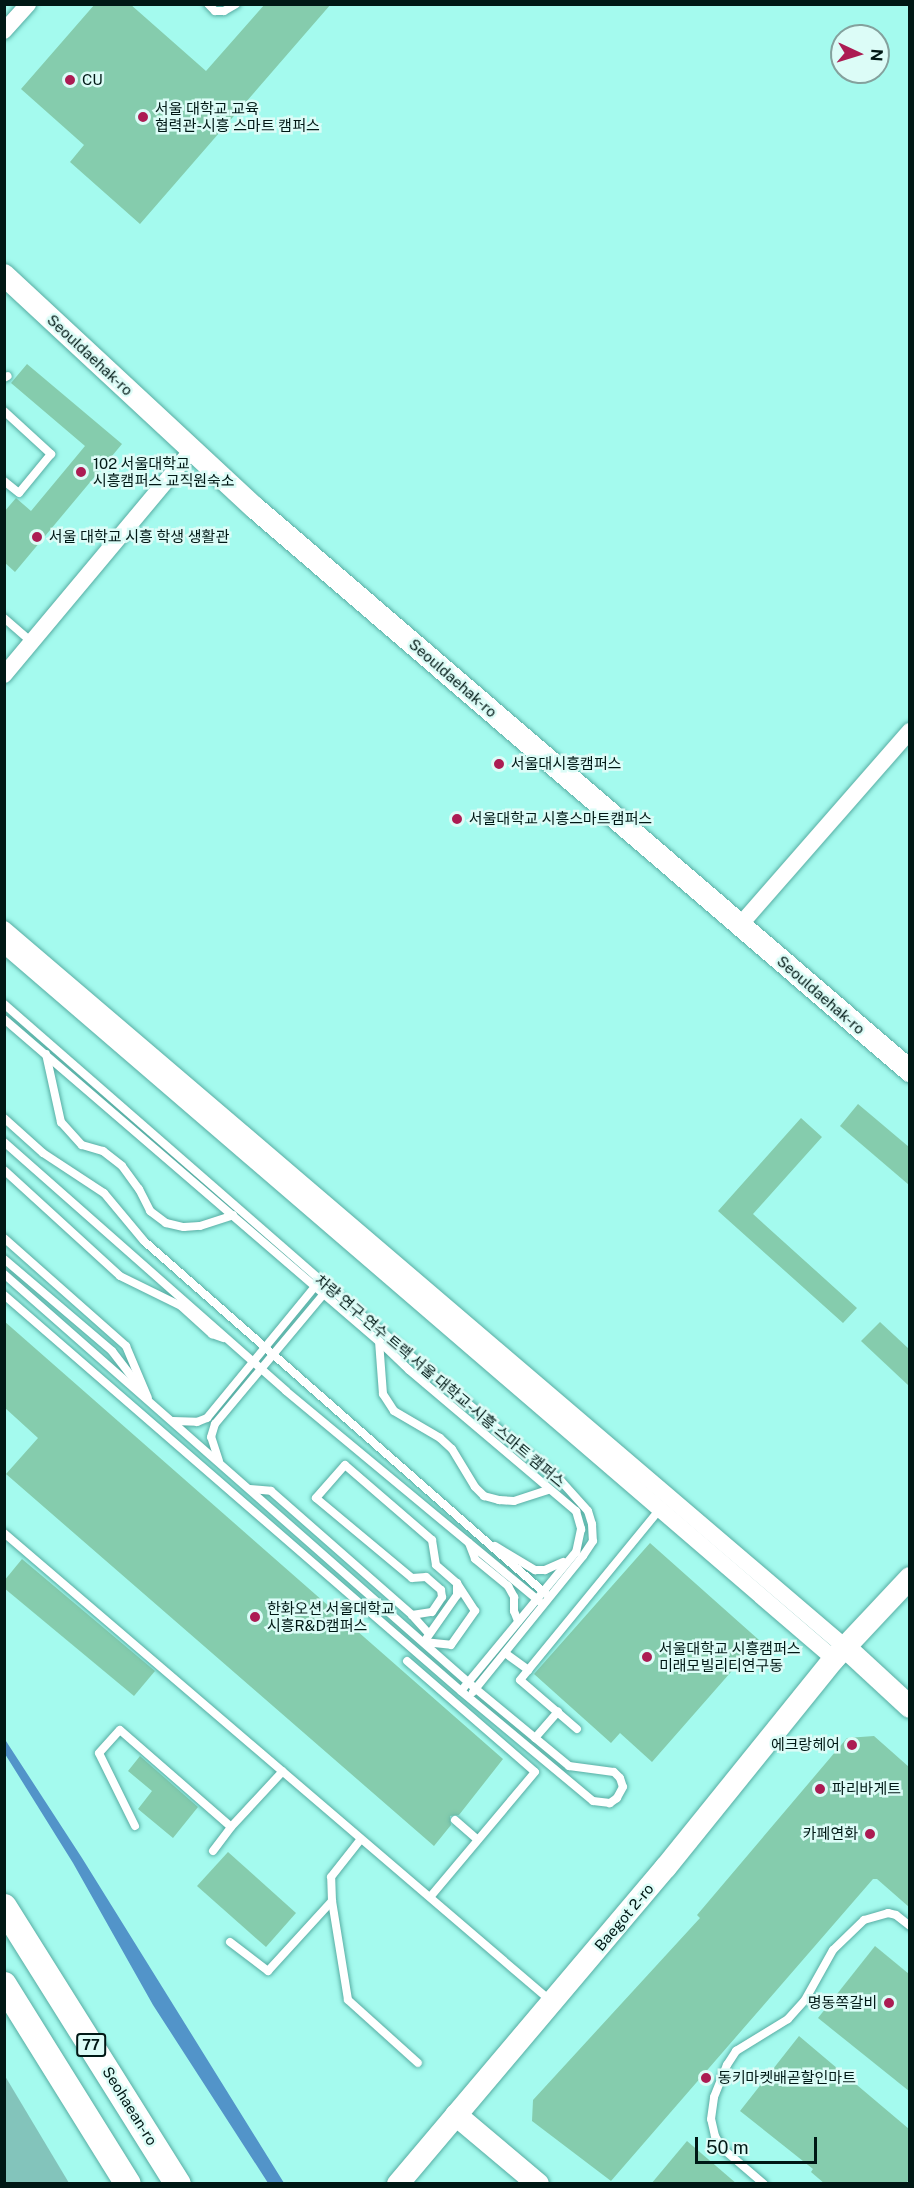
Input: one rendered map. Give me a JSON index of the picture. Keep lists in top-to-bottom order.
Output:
{
  "streets": {
    "main road": ["77", "Seohaean-ro"],
    "street": ["Seouldaehak-ro", "Baegot 2-ro"],
    "lane": ["차량 연구 연수 트랙 서울 대학교-시흥 스마트 캠퍼스"]
  },
  "places": [
    "CU",
    "서울 대학교 교육 협력관-시흥 스마트 캠퍼스",
    "102 서울대학교 시흥캠퍼스 교직원숙소",
    "서울 대학교 시흥 학생 생활관",
    "서울대시흥캠퍼스",
    "서울대학교 시흥스마트캠퍼스",
    "한화오션 서울대학교 시흥R&D캠퍼스",
    "서울대학교 시흥캠퍼스 미래모빌리티연구동",
    "에크랑헤어",
    "파리바게트",
    "카페연화",
    "명동쪽갈비",
    "동키마켓배곧할인마트"
  ],
  "scale_bar": "50 m",
  "north": "right"
}
